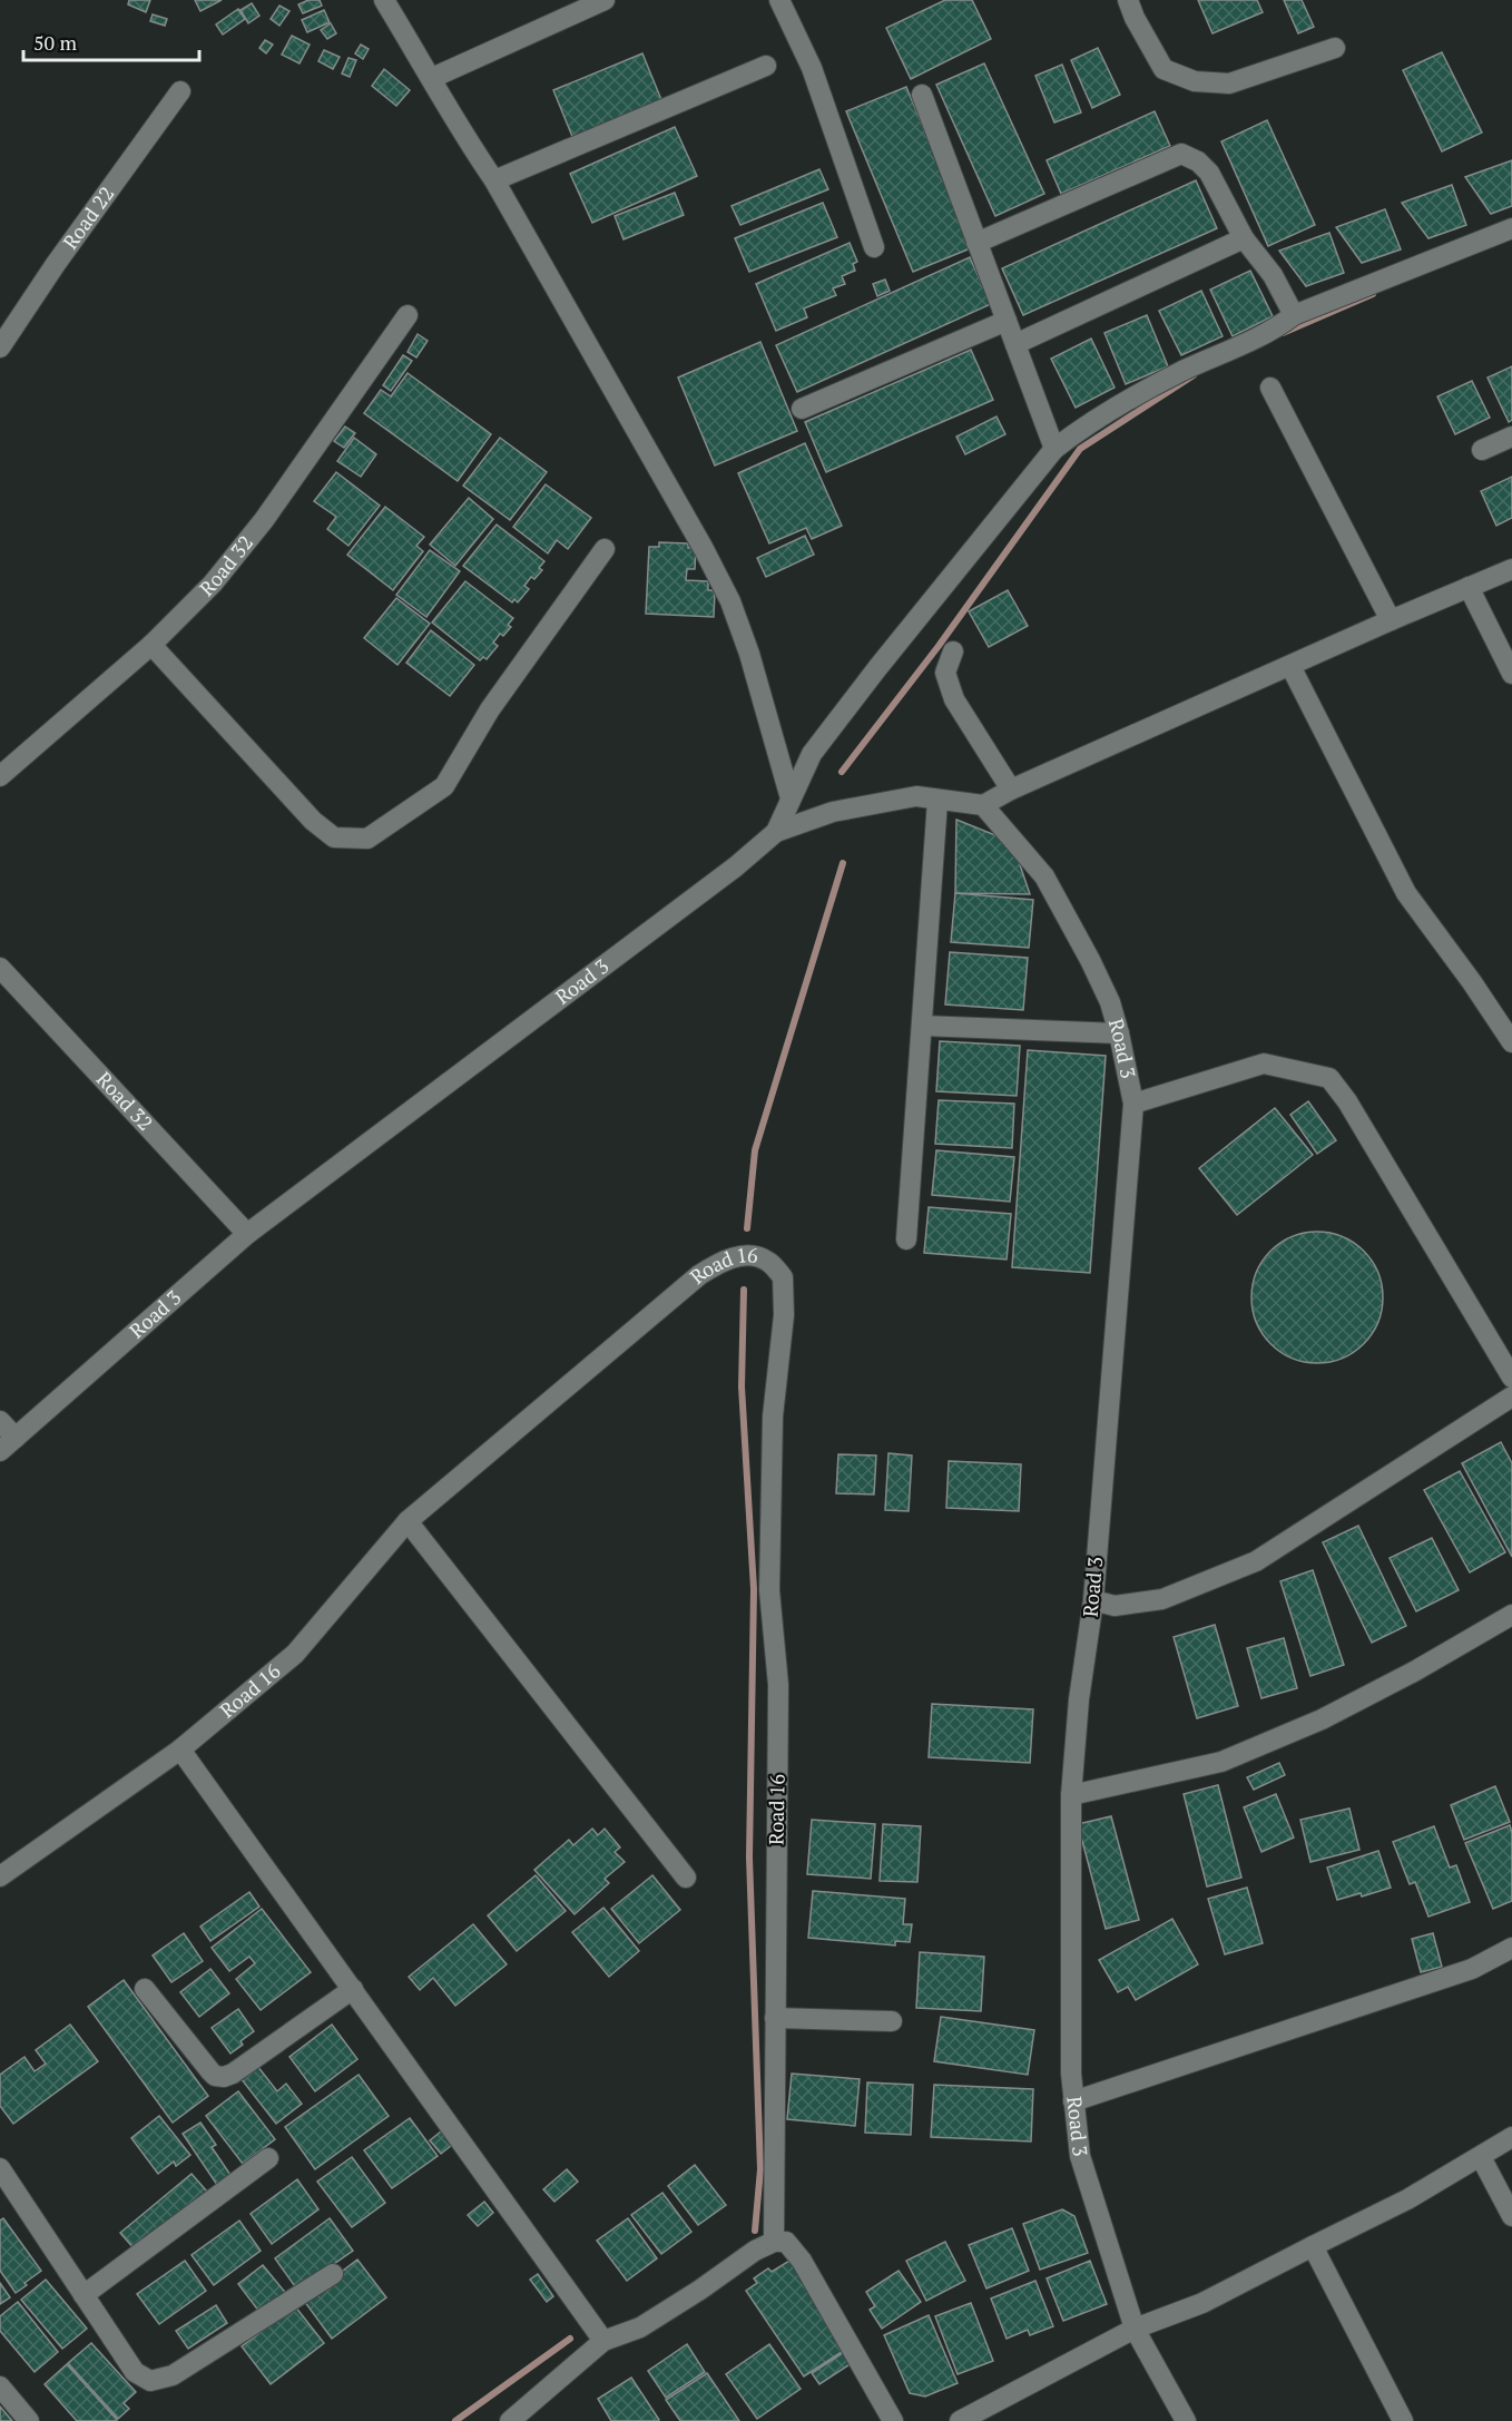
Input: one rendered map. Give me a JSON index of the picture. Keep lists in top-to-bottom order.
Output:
{
  "streets": {
    "street": [
      "Road 22",
      "Road 32",
      "Road 3",
      "Road 16"
    ]
  },
  "crossings": [
    ["Road 32", "Road 3"]
  ],
  "scale_bar": "50 m"
}
